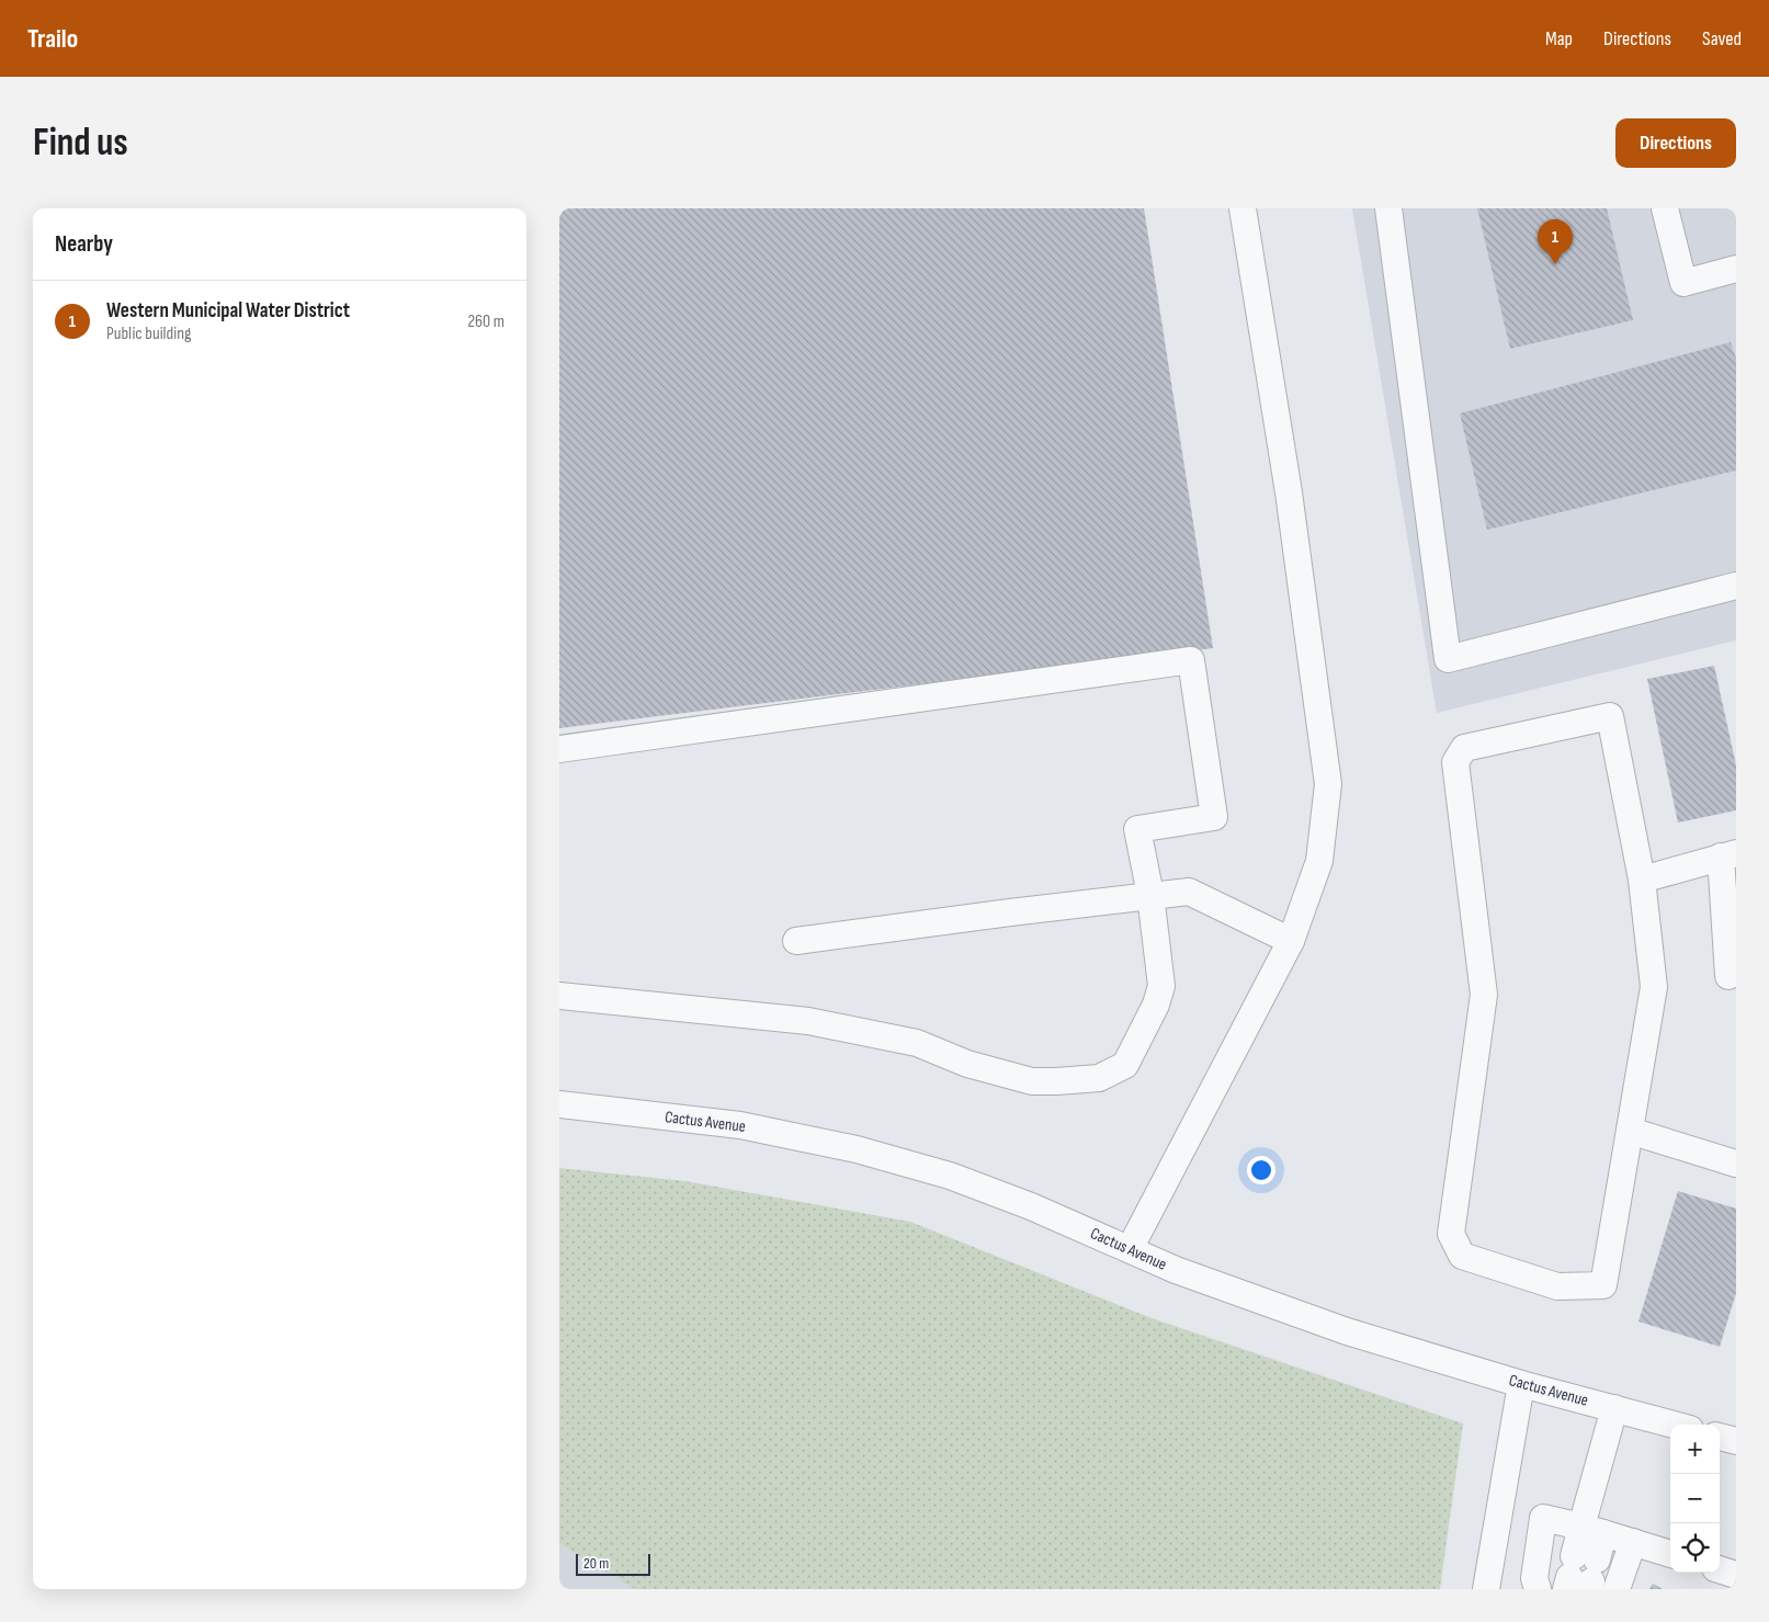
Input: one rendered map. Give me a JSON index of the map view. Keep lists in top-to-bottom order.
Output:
{
  "streets": {
    "street": ["Cactus Avenue"]
  },
  "scale_bar": "20 m",
  "page": {
    "header": "Trailo",
    "nav": ["Map", "Directions", "Saved"],
    "buttons": "Directions",
    "title": "Find us",
    "heading": "Nearby",
    "pins": "1",
    "list": [
      {
        "mark": "1",
        "name": "Western Municipal Water District",
        "note": "Public building",
        "value": "260 m"
      }
    ],
    "map_buttons": ["+", "−"],
    "scale": "20 m"
  }
}
